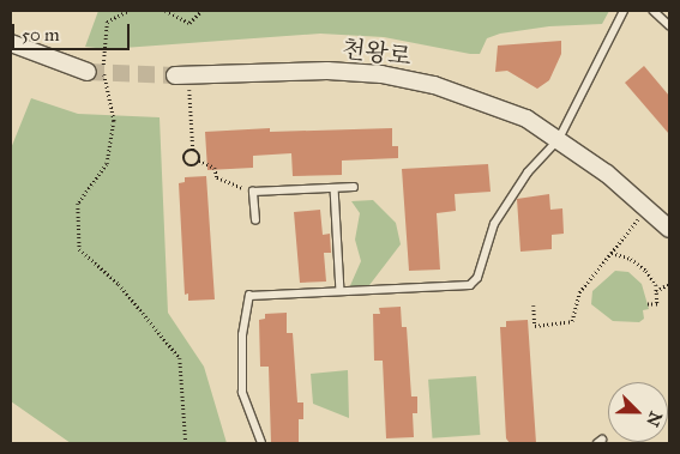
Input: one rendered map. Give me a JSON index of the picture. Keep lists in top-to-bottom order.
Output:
{
  "streets": {
    "street": ["천왕로"]
  },
  "scale_bar": "50 m",
  "north": "bottom right"
}
